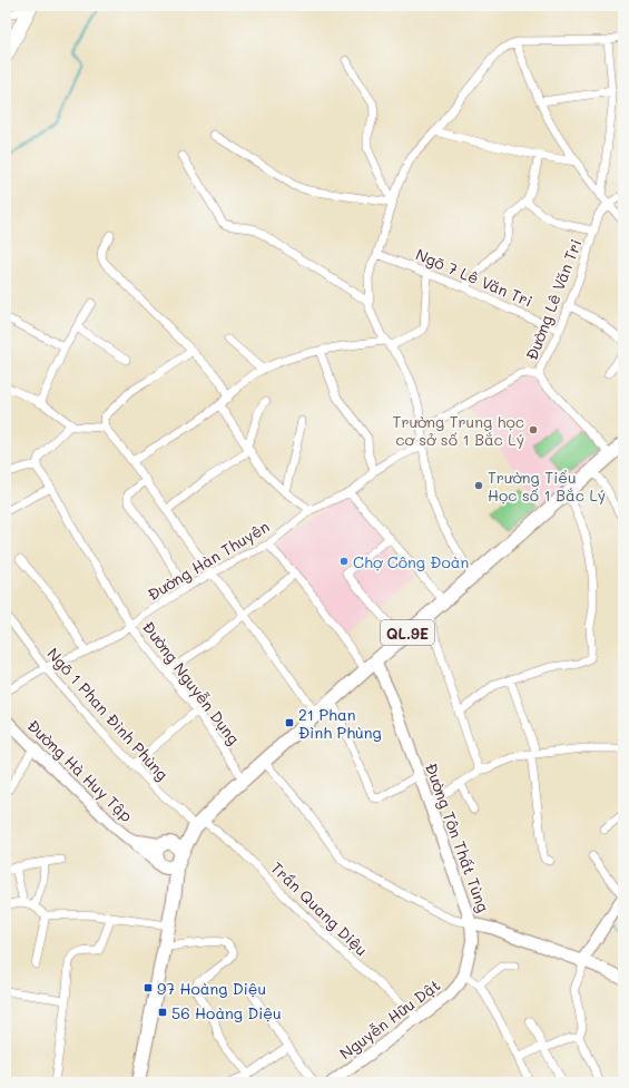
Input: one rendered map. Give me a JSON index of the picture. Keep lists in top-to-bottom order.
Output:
{
  "streets": {
    "main road": ["QL.9E"],
    "street": [
      "Ngõ 7 Lê Văn Tri",
      "Đường Lê Văn Tri",
      "Đường Hàn Thuyên",
      "Đường Nguyễn Dụng",
      "Ngõ 1 Phan Đình Phùng",
      "Đường Hà Huy Tập",
      "Đường Tôn Thất Tùng",
      "Trần Quang Diệu",
      "Nguyễn Hữu Dật"
    ]
  },
  "crossings": [
    ["Ngõ 7 Lê Văn Tri", "Đường Lê Văn Tri"],
    ["Đường Lê Văn Tri", "QL.9E"],
    ["Đường Hàn Thuyên", "Đường Nguyễn Dụng"],
    ["Đường Hàn Thuyên", "Ngõ 1 Phan Đình Phùng"],
    ["QL.9E", "Đường Nguyễn Dụng"],
    ["QL.9E", "Ngõ 1 Phan Đình Phùng"],
    ["QL.9E", "Đường Hà Huy Tập"],
    ["QL.9E", "Đường Tôn Thất Tùng"],
    ["QL.9E", "Trần Quang Diệu"],
    ["Ngõ 1 Phan Đình Phùng", "Trần Quang Diệu"],
    ["Đường Tôn Thất Tùng", "Nguyễn Hữu Dật"],
    ["Trần Quang Diệu", "Nguyễn Hữu Dật"]
  ],
  "places": {
    "other": ["Trường Trung học cơ sở số 1 Bắc Lý", "Trường Tiểu Học số 1 Bắc Lý", "Chợ Công Đoàn"],
    "transit": ["21 Phan Đình Phùng", "97 Hoàng Diệu", "56 Hoàng Diệu"]
  }
}
